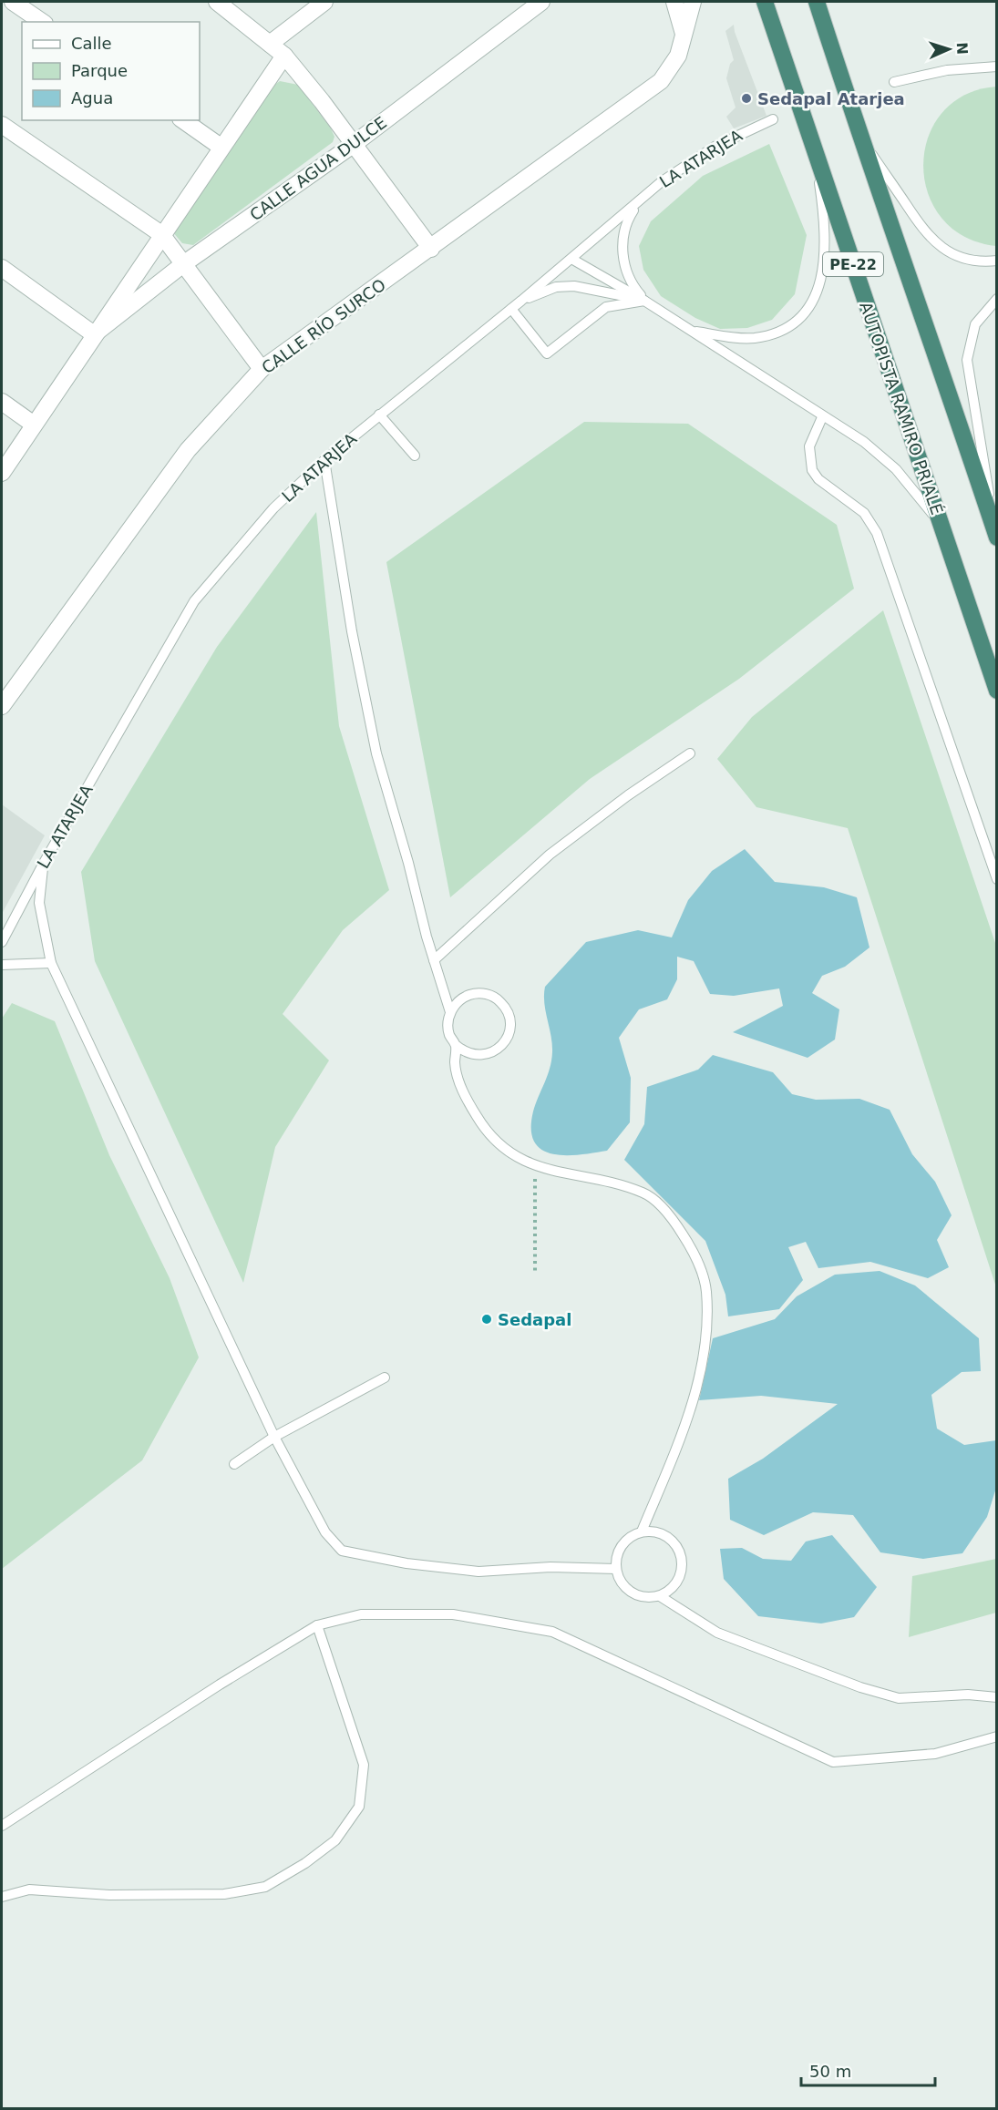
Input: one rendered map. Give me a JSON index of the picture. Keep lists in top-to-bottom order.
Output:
{
  "streets": {
    "highway": ["PE-22", "AUTOPISTA RAMIRO PRIALÉ"],
    "street": ["CALLE AGUA DULCE", "CALLE RÍO SURCO"],
    "lane": ["LA ATARJEA"]
  },
  "places": ["Sedapal Atarjea", "Sedapal"],
  "legend": ["Calle", "Parque", "Agua"],
  "scale_bar": "50 m",
  "north": "right"
}
